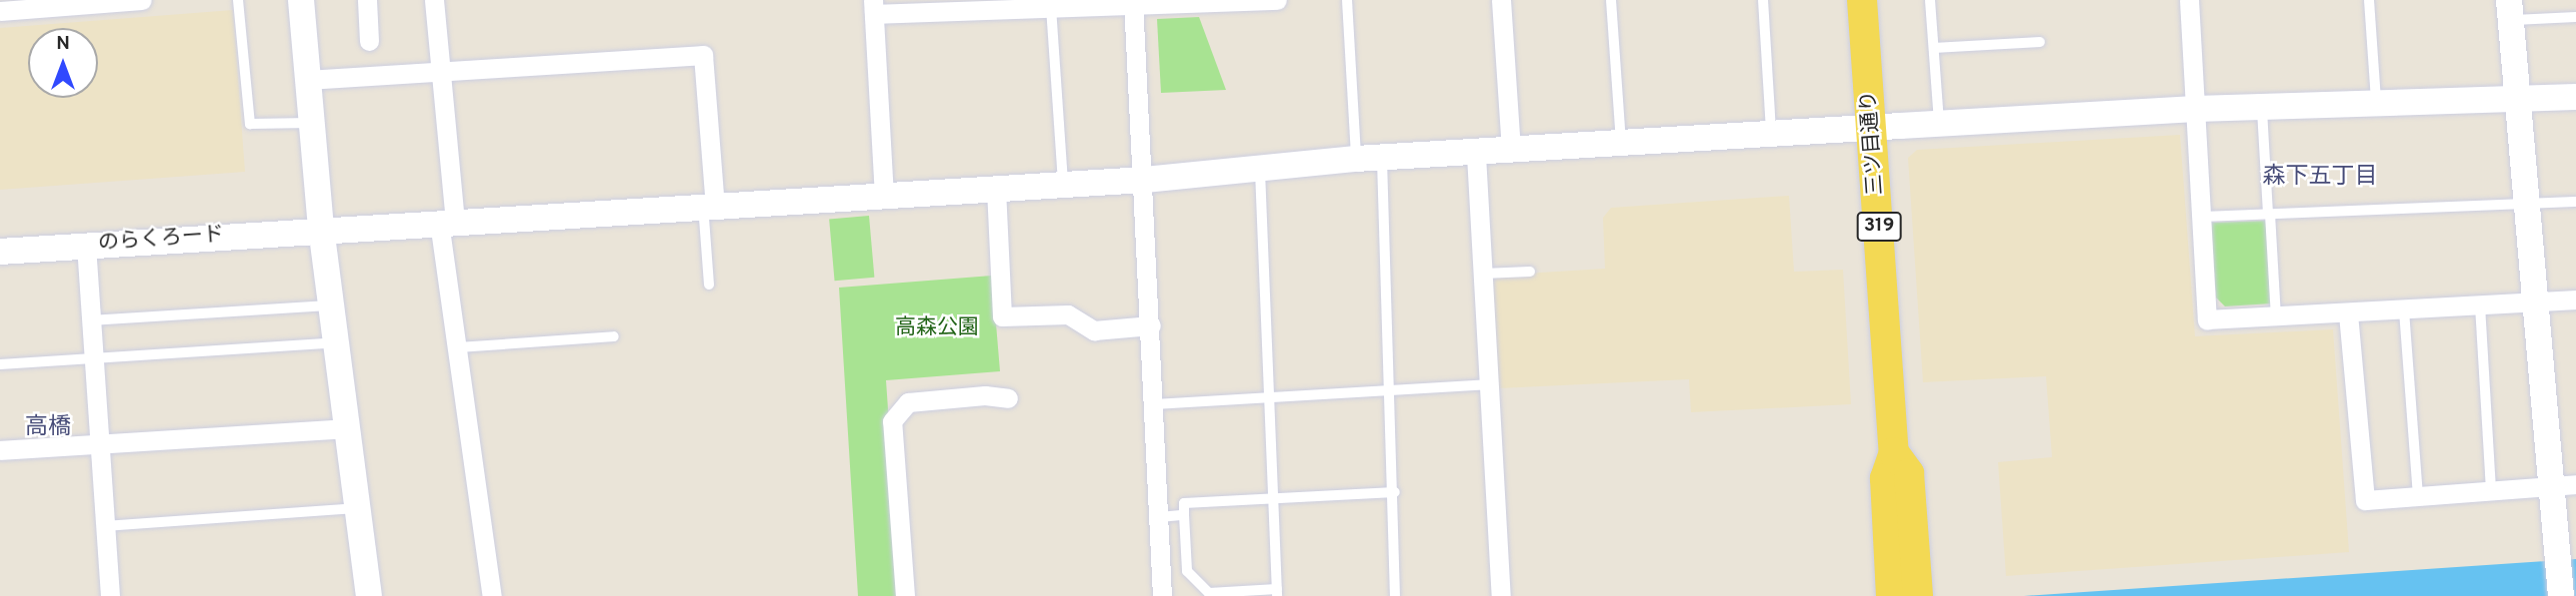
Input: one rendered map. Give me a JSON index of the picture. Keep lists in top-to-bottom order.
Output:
{
  "streets": {
    "main road": ["三ツ目通り", "319"],
    "street": ["のらくろード"]
  },
  "crossings": [
    ["三ツ目通り", "のらくろード"]
  ],
  "districts": ["森下五丁目", "高橋"],
  "parks": ["高森公園"],
  "north": "top"
}
